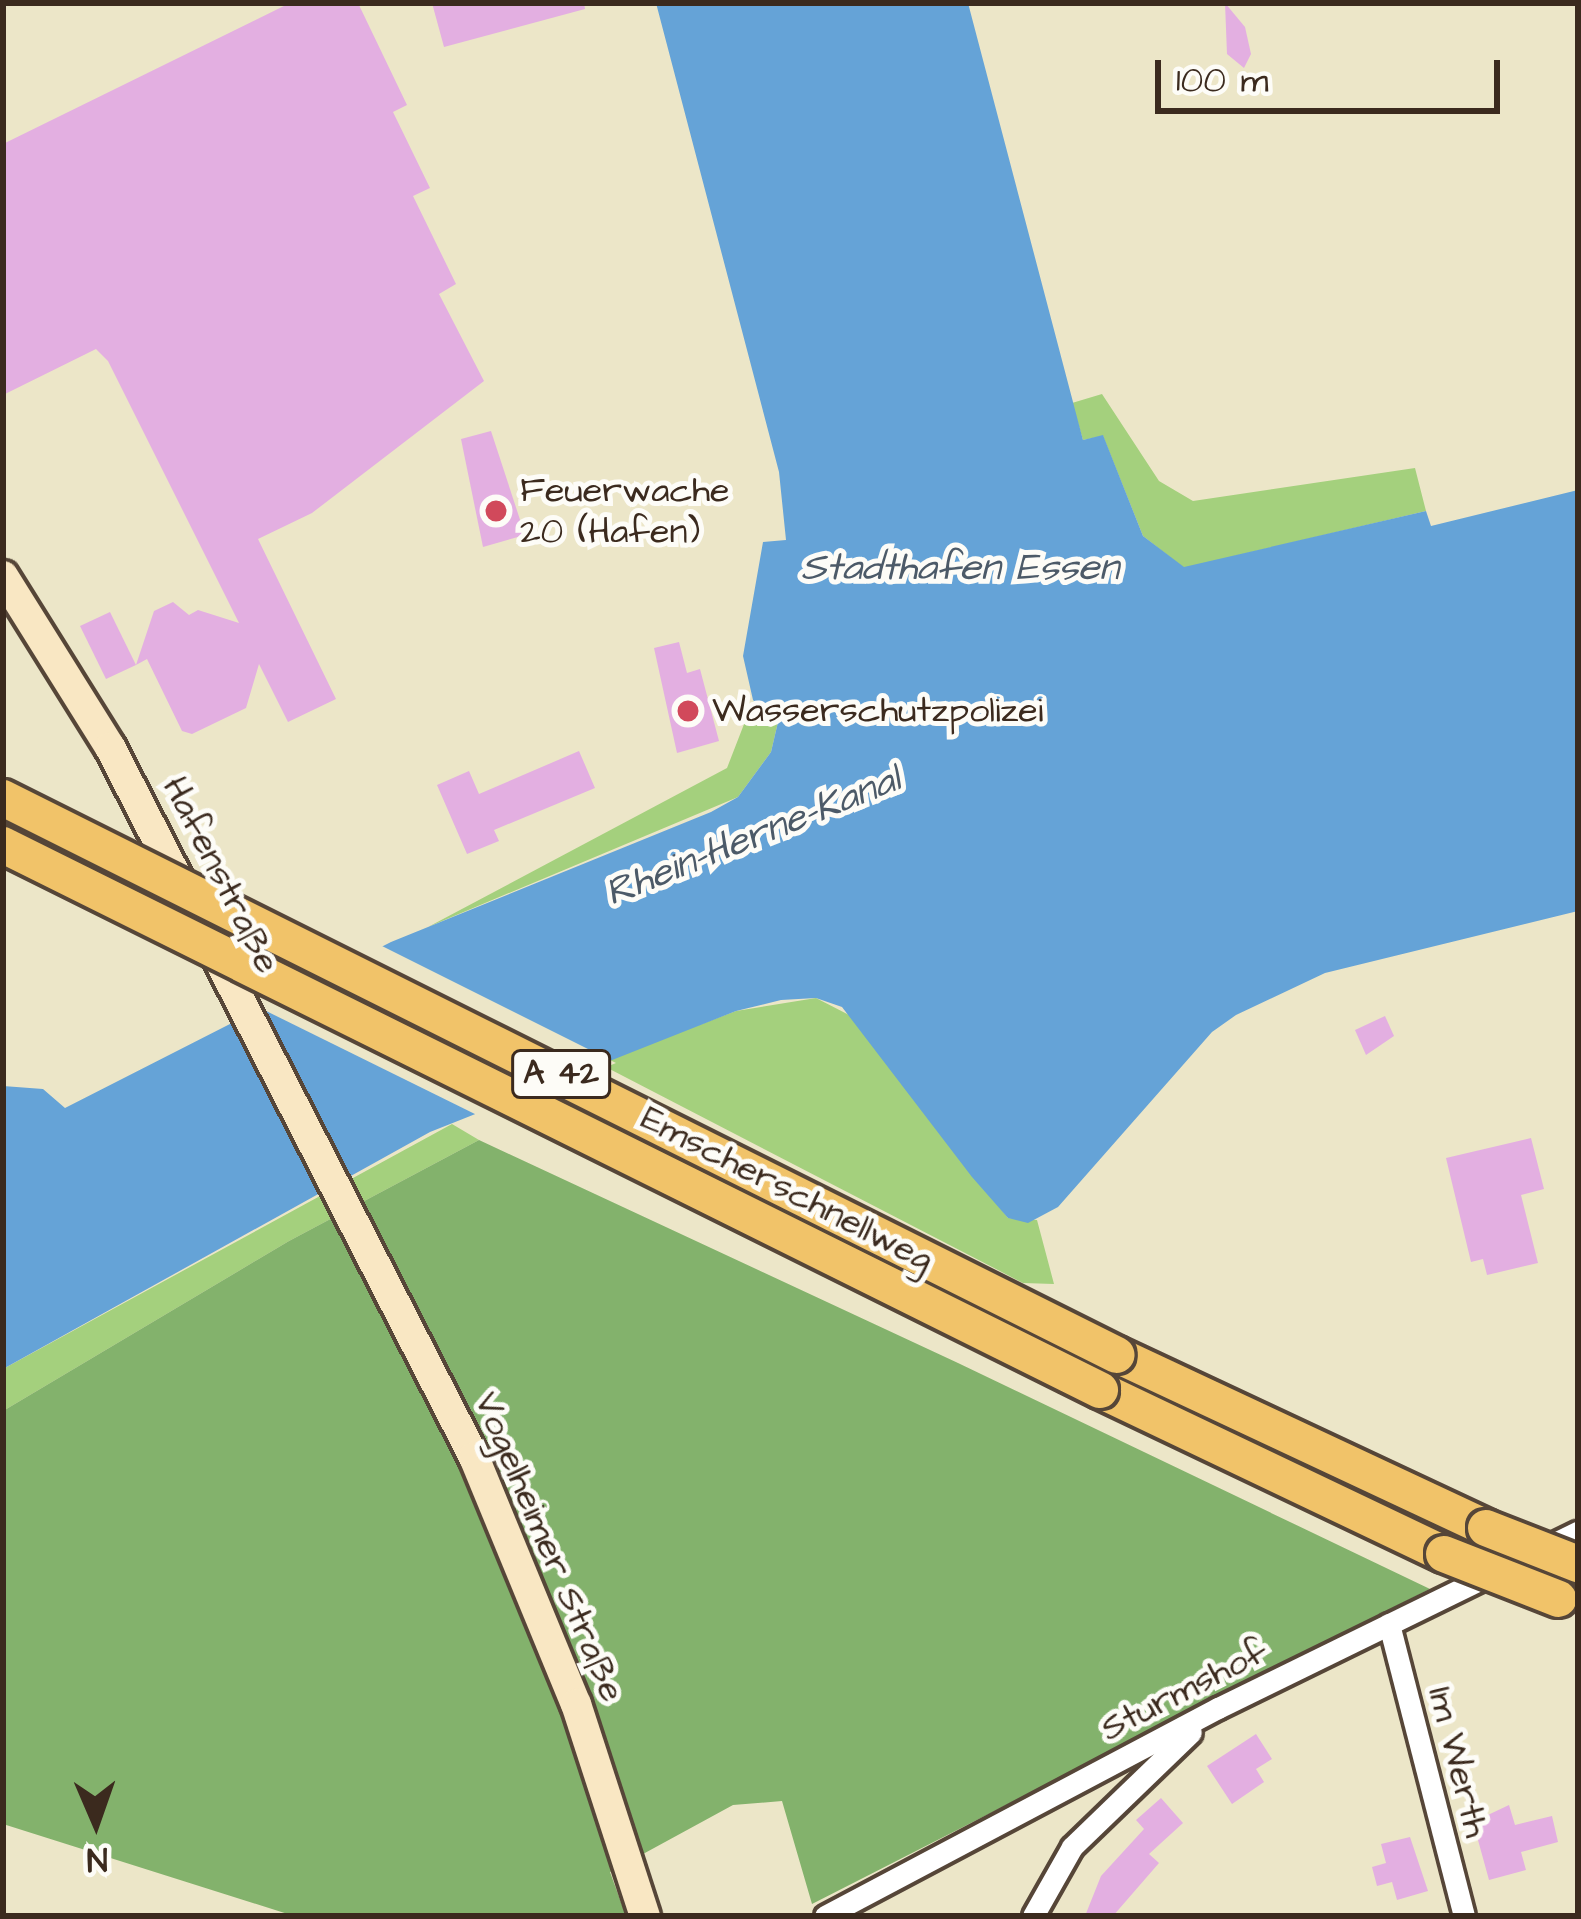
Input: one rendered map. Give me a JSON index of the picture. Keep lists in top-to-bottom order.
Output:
{
  "streets": {
    "highway": ["A 42", "Emscherschnellweg"],
    "street": [
      "Hafenstraße",
      "Vogelheimer Straße",
      "Sturmshof",
      "Im Werth"
    ]
  },
  "crossings": [
    ["Hafenstraße", "Vogelheimer Straße"],
    ["Sturmshof", "Im Werth"]
  ],
  "water": ["Stadthafen Essen", "Rhein-Herne-Kanal"],
  "places": ["Feuerwache 20 (Hafen)", "Wasserschutzpolizei"],
  "scale_bar": "100 m",
  "north": "bottom"
}
